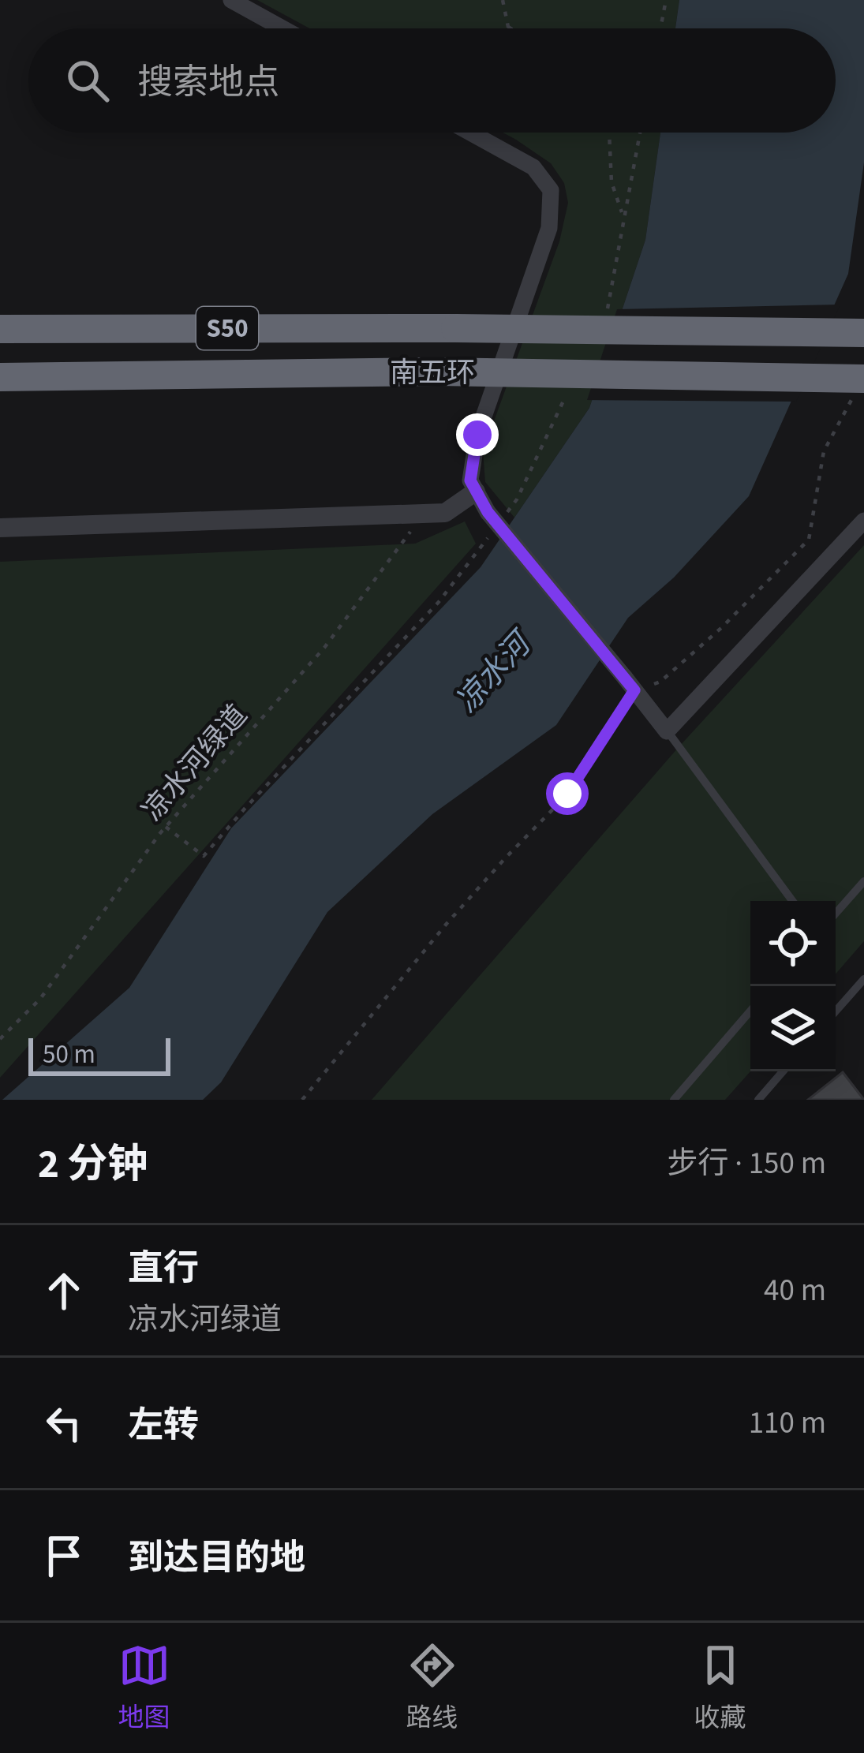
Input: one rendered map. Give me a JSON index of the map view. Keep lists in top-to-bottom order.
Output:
{
  "streets": {
    "highway": ["S50", "南五环"],
    "path": ["凉水河绿道"]
  },
  "water": ["凉水河"],
  "scale_bar": "50 m",
  "page": {
    "search": "搜索地点",
    "scale": "50 m",
    "heading": ["2 分钟", "步行 · 150 m"],
    "list": [
      ["直行", "凉水河绿道", "40 m"],
      ["左转", "110 m"],
      "到达目的地"
    ],
    "nav": ["地图", "路线", "收藏"]
  }
}
